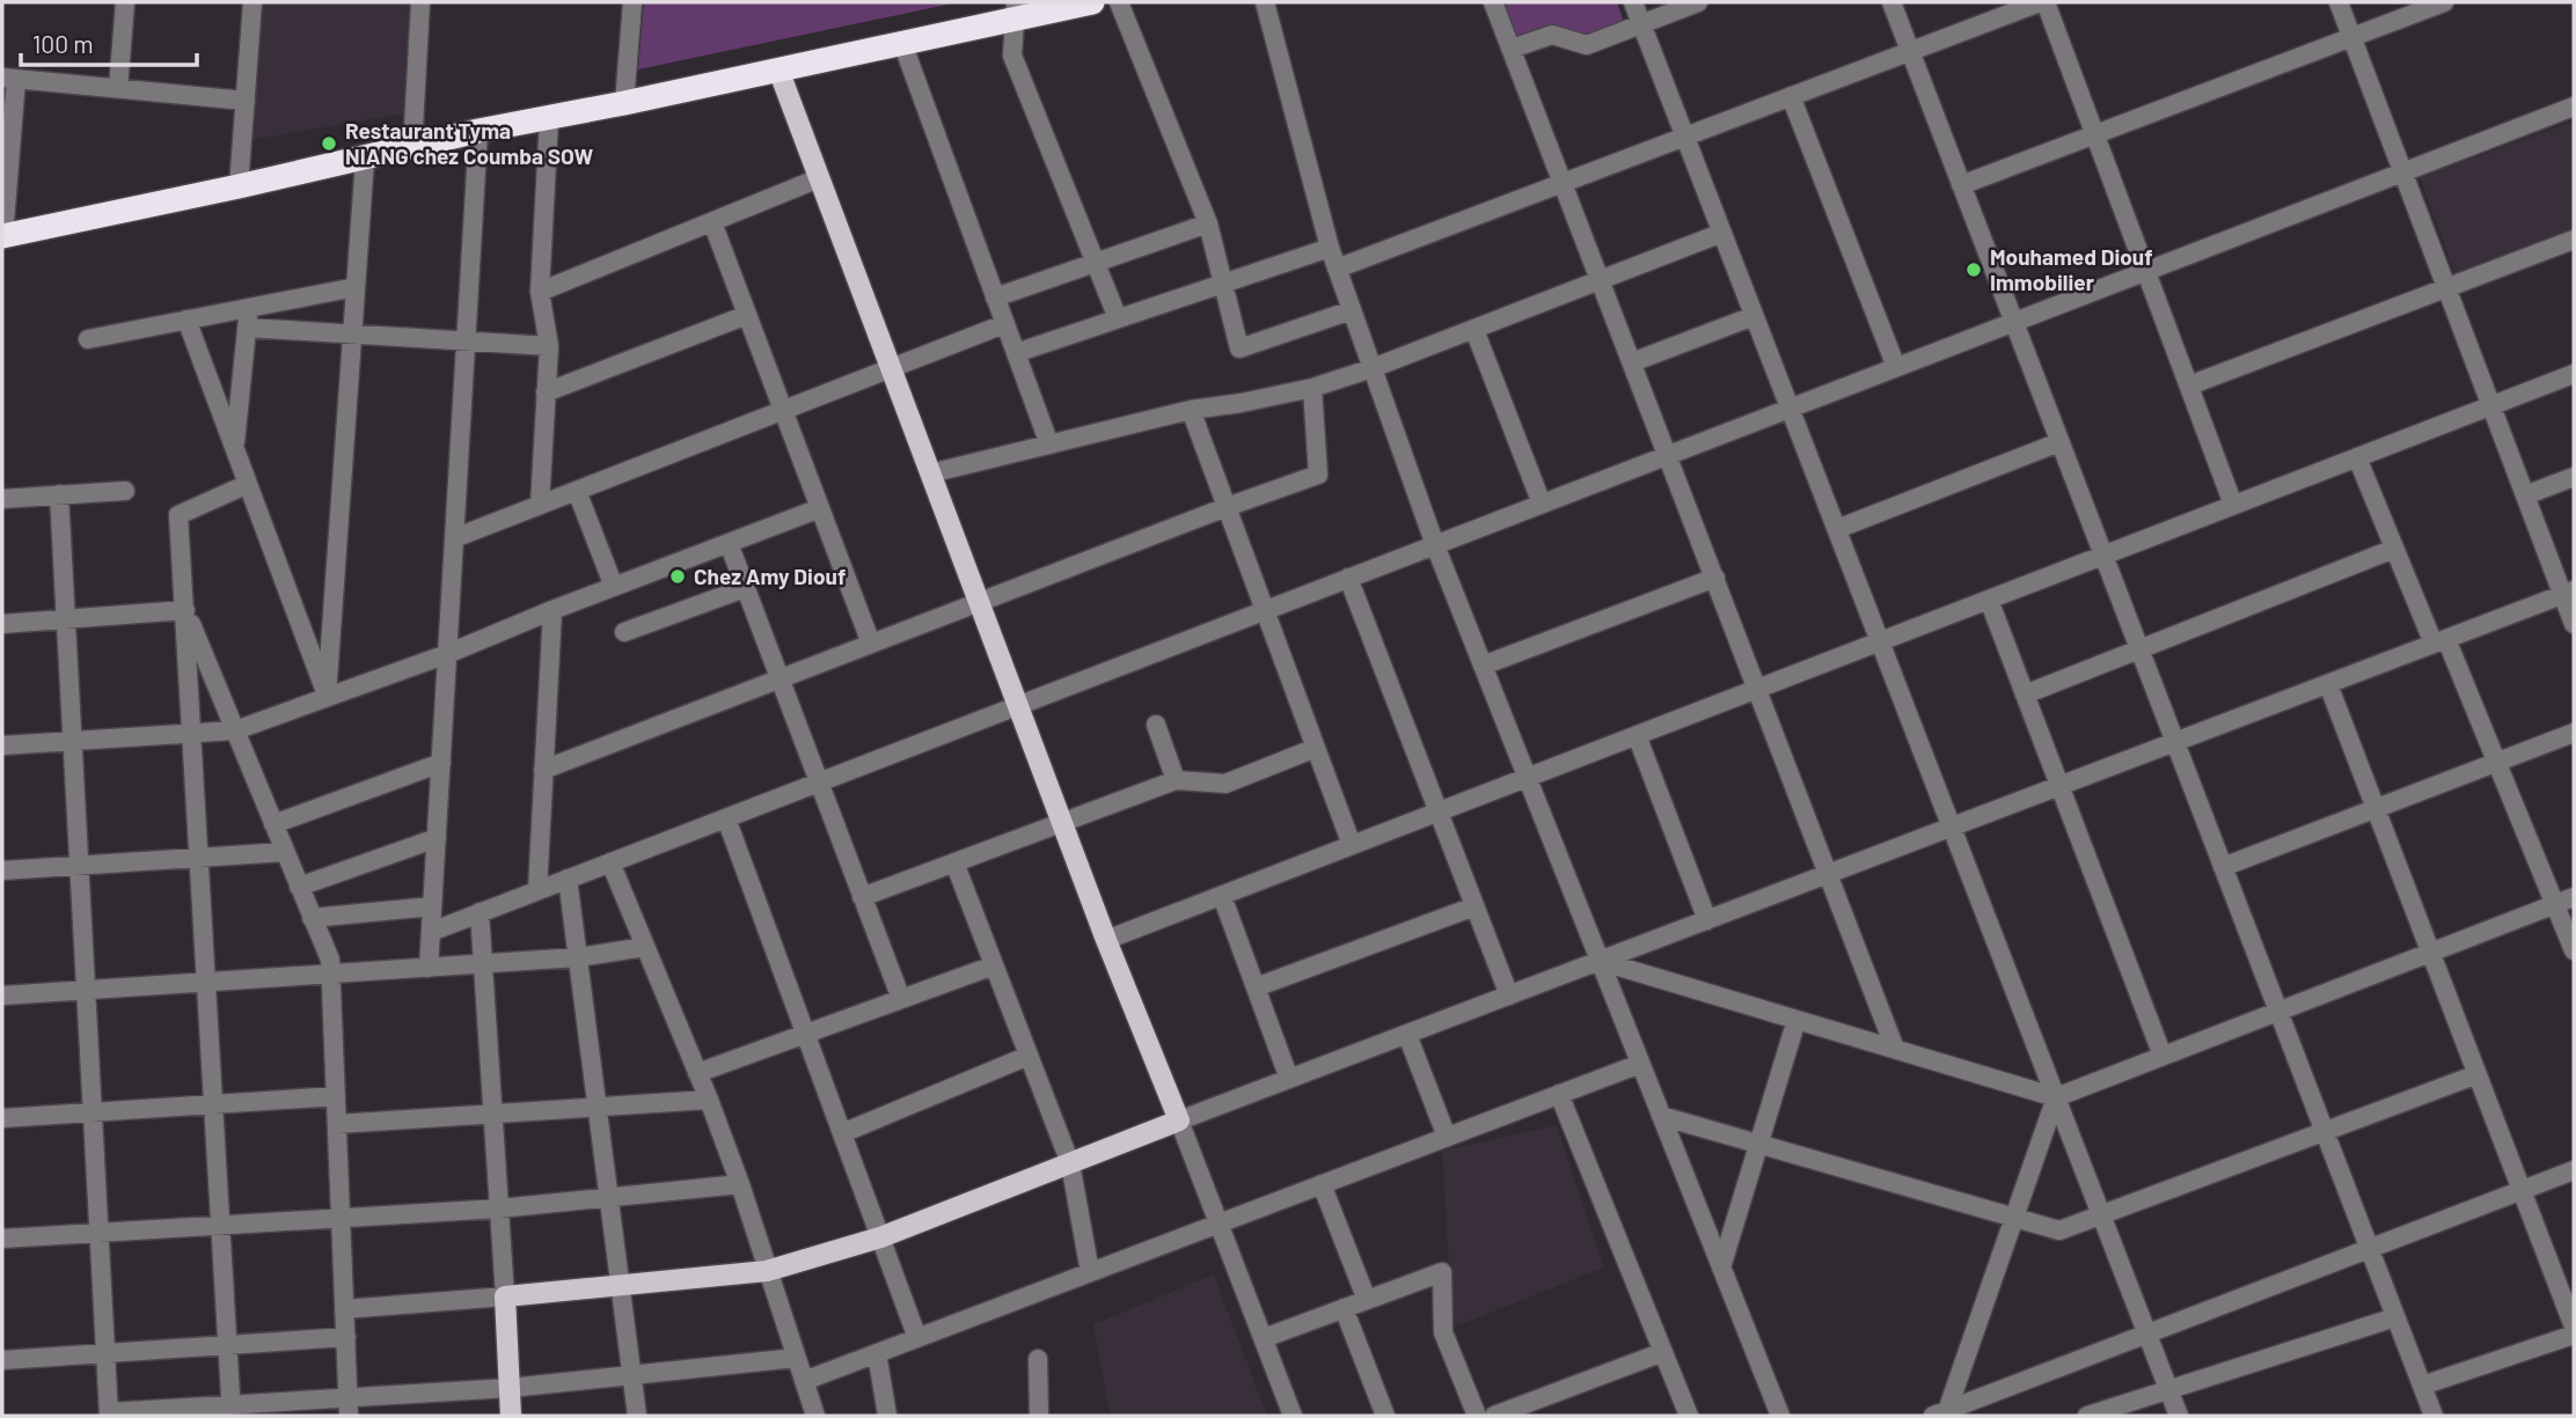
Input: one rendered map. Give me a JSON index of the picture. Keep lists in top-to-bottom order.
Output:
{
  "places": ["Restaurant Tyma NIANG chez Coumba SOW", "Mouhamed Diouf Immobilier", "Chez Amy Diouf"],
  "scale_bar": "100 m"
}
